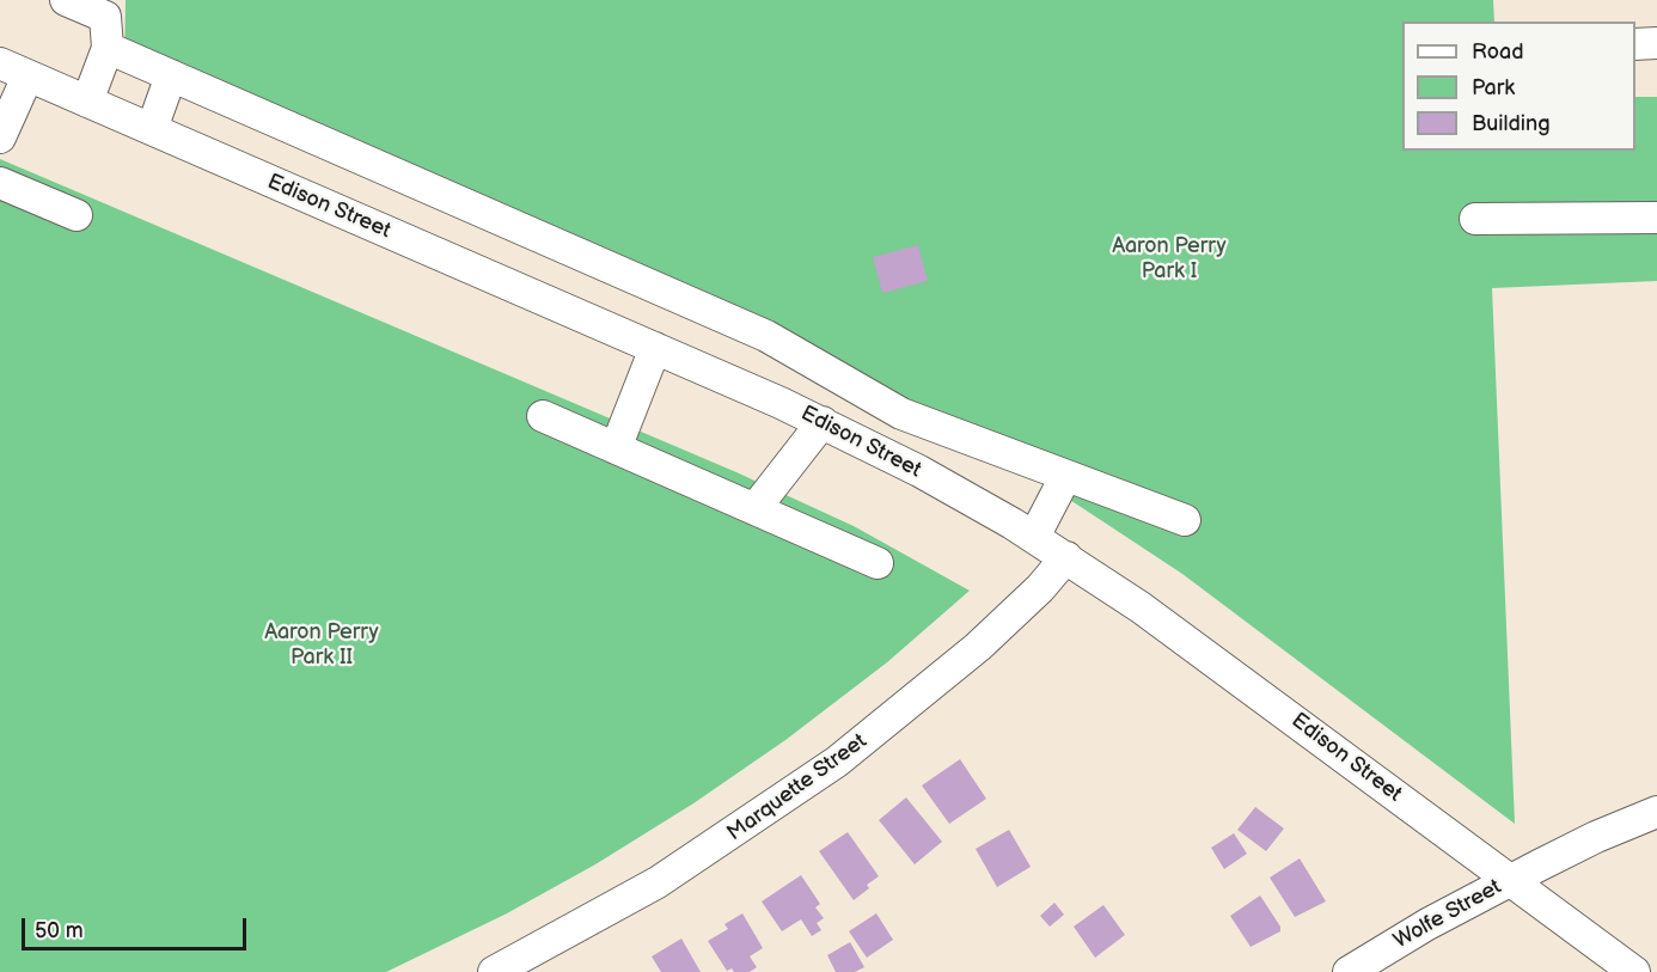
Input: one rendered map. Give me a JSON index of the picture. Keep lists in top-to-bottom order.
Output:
{
  "streets": {
    "street": ["Edison Street", "Marquette Street", "Wolfe Street"]
  },
  "crossings": [
    ["Edison Street", "Marquette Street"],
    ["Edison Street", "Wolfe Street"]
  ],
  "parks": ["Aaron Perry Park I", "Aaron Perry Park II"],
  "legend": ["Road", "Park", "Building"],
  "scale_bar": "50 m"
}
